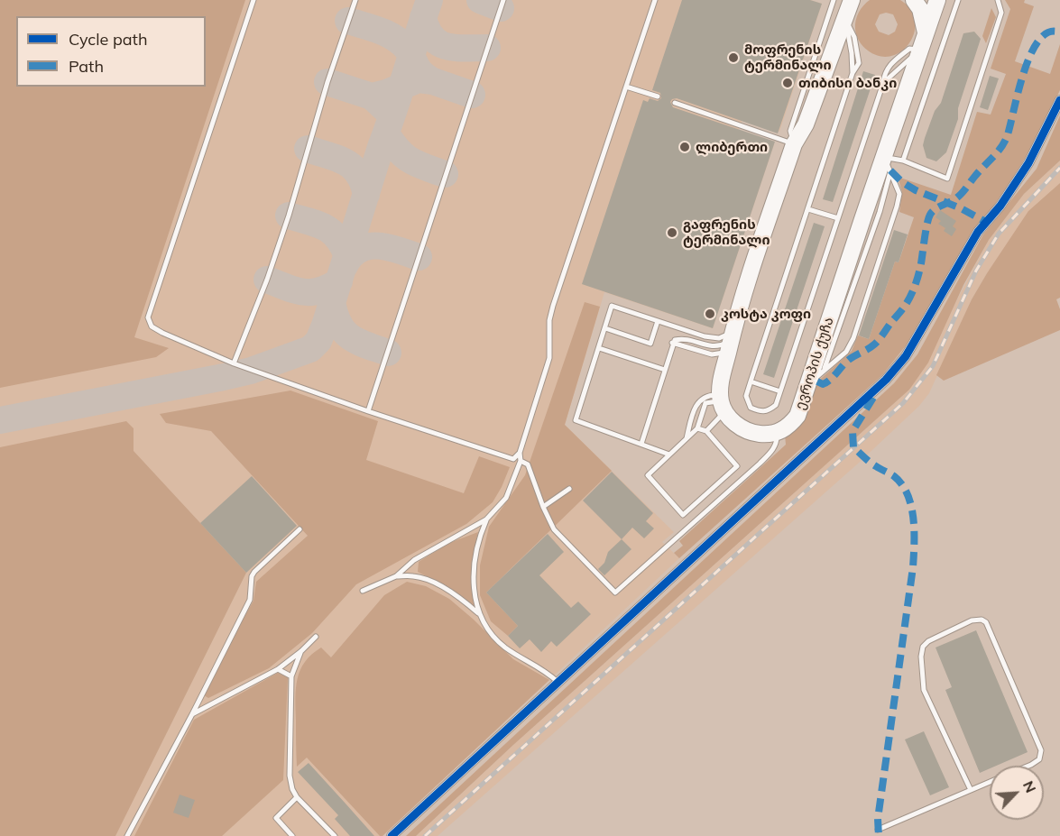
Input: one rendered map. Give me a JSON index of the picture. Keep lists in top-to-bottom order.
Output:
{
  "streets": {
    "main road": ["ევროპის ქუჩა"]
  },
  "places": [
    "მოფრენის ტერმინალი",
    "თიბისი ბანკი",
    "ლიბერთი",
    "გაფრენის ტერმინალი",
    "კოსტა კოფი"
  ],
  "legend": ["Cycle path", "Path"],
  "north": "top right"
}
